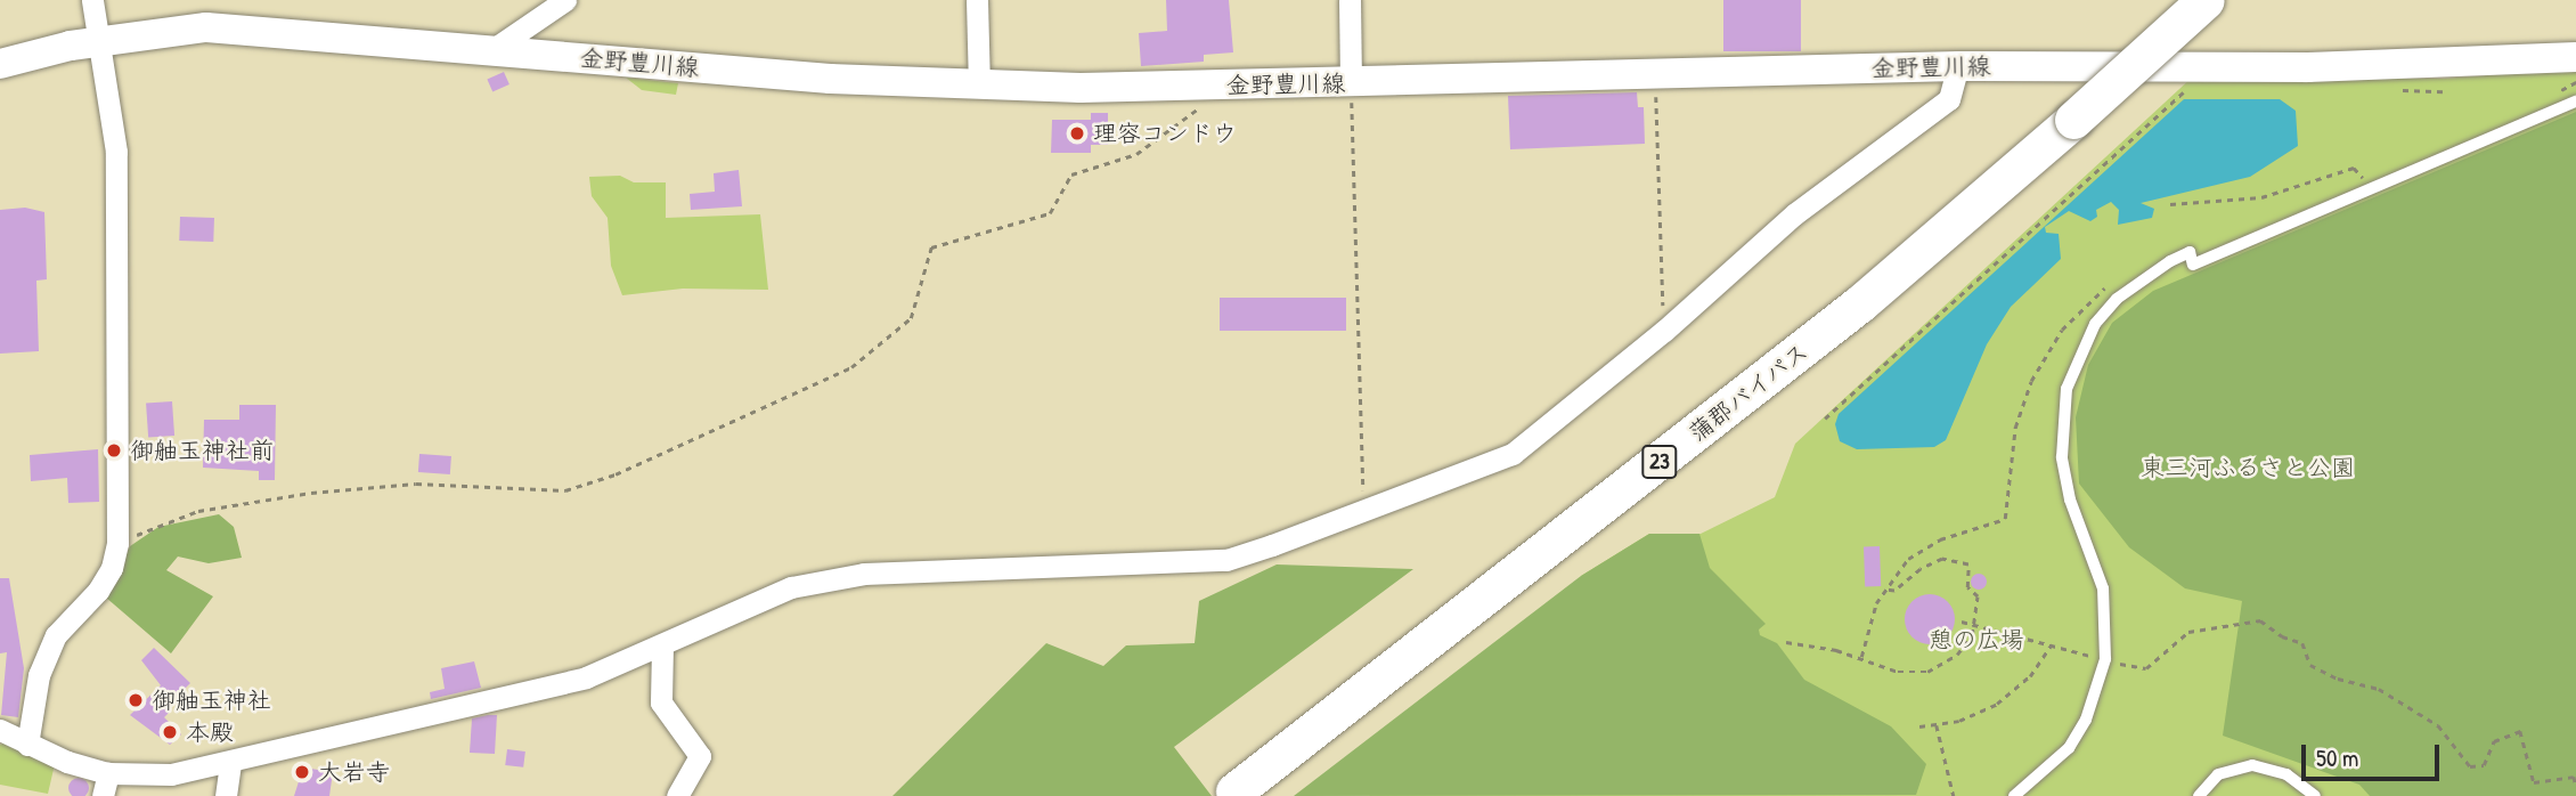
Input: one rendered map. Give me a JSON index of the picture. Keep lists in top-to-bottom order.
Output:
{
  "streets": {
    "highway": ["蒲郡バイパス", "23"],
    "main road": ["金野豊川線"]
  },
  "parks": ["東三河ふるさと公園", "憩の広場"],
  "places": [
    "理容コンドウ",
    "御舳玉神社前",
    "御舳玉神社",
    "本殿",
    "大岩寺"
  ],
  "scale_bar": "50 m"
}
